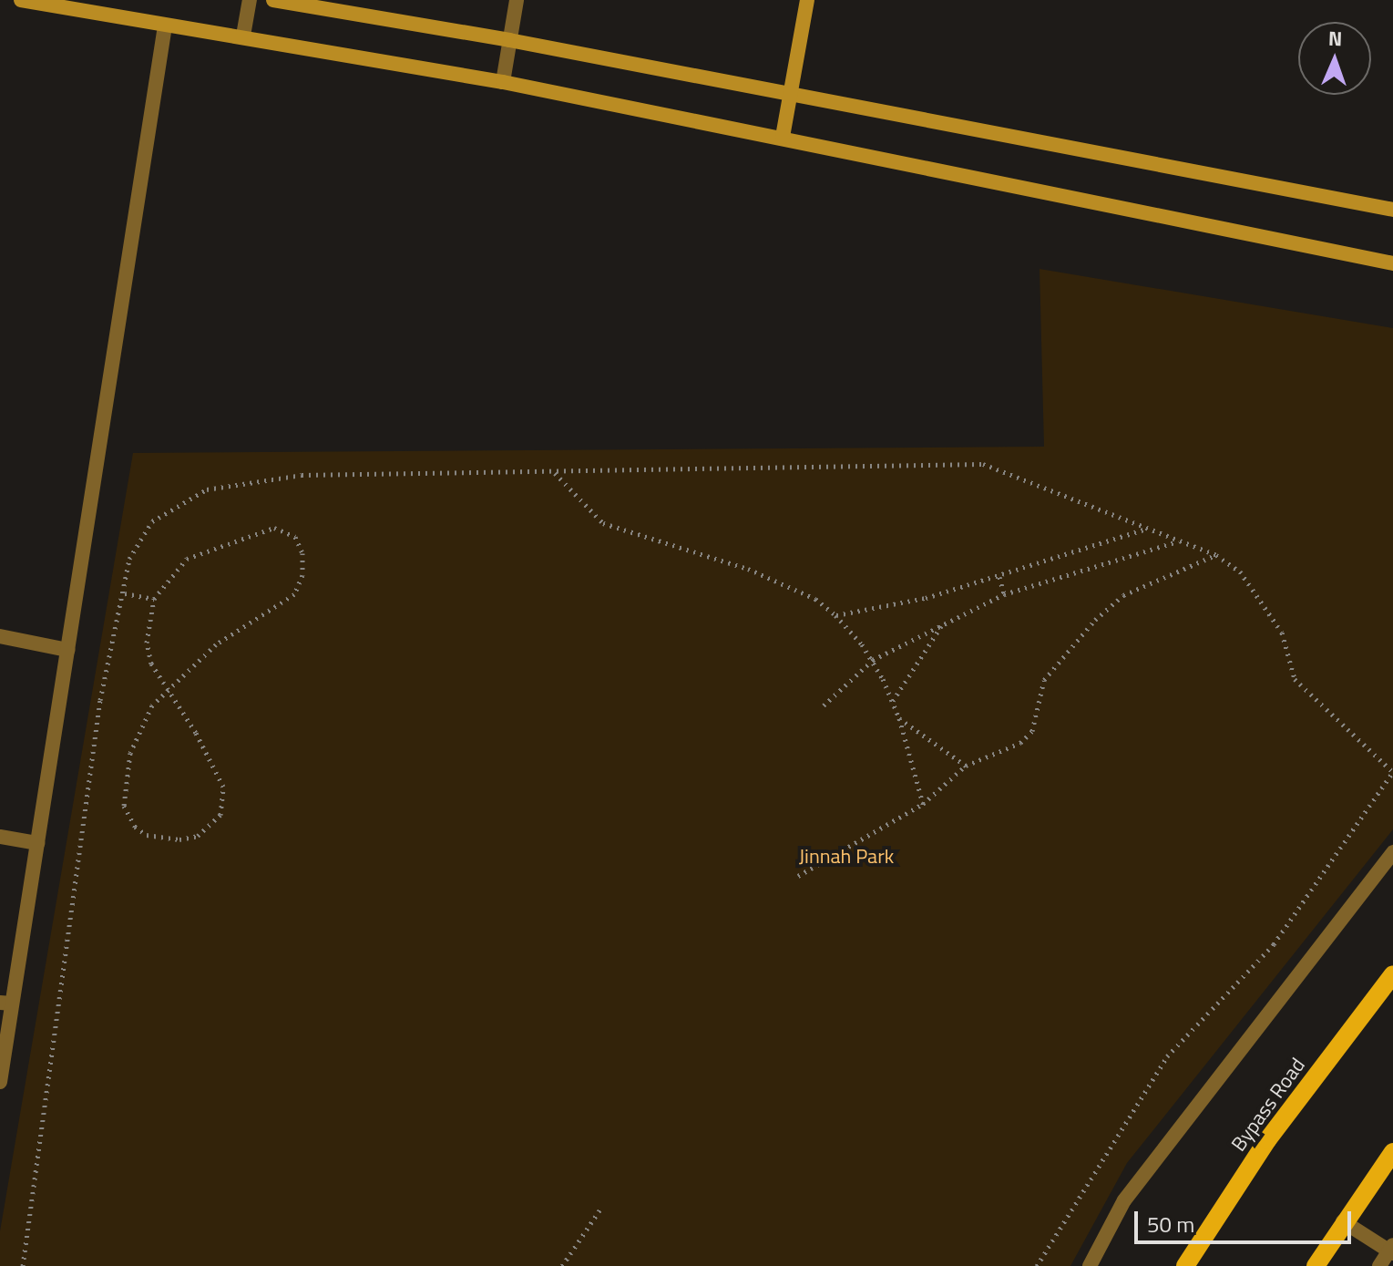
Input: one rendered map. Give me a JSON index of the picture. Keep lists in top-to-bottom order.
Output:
{
  "streets": {
    "main road": ["Bypass Road"]
  },
  "parks": ["Jinnah Park"],
  "scale_bar": "50 m",
  "north": "top"
}
